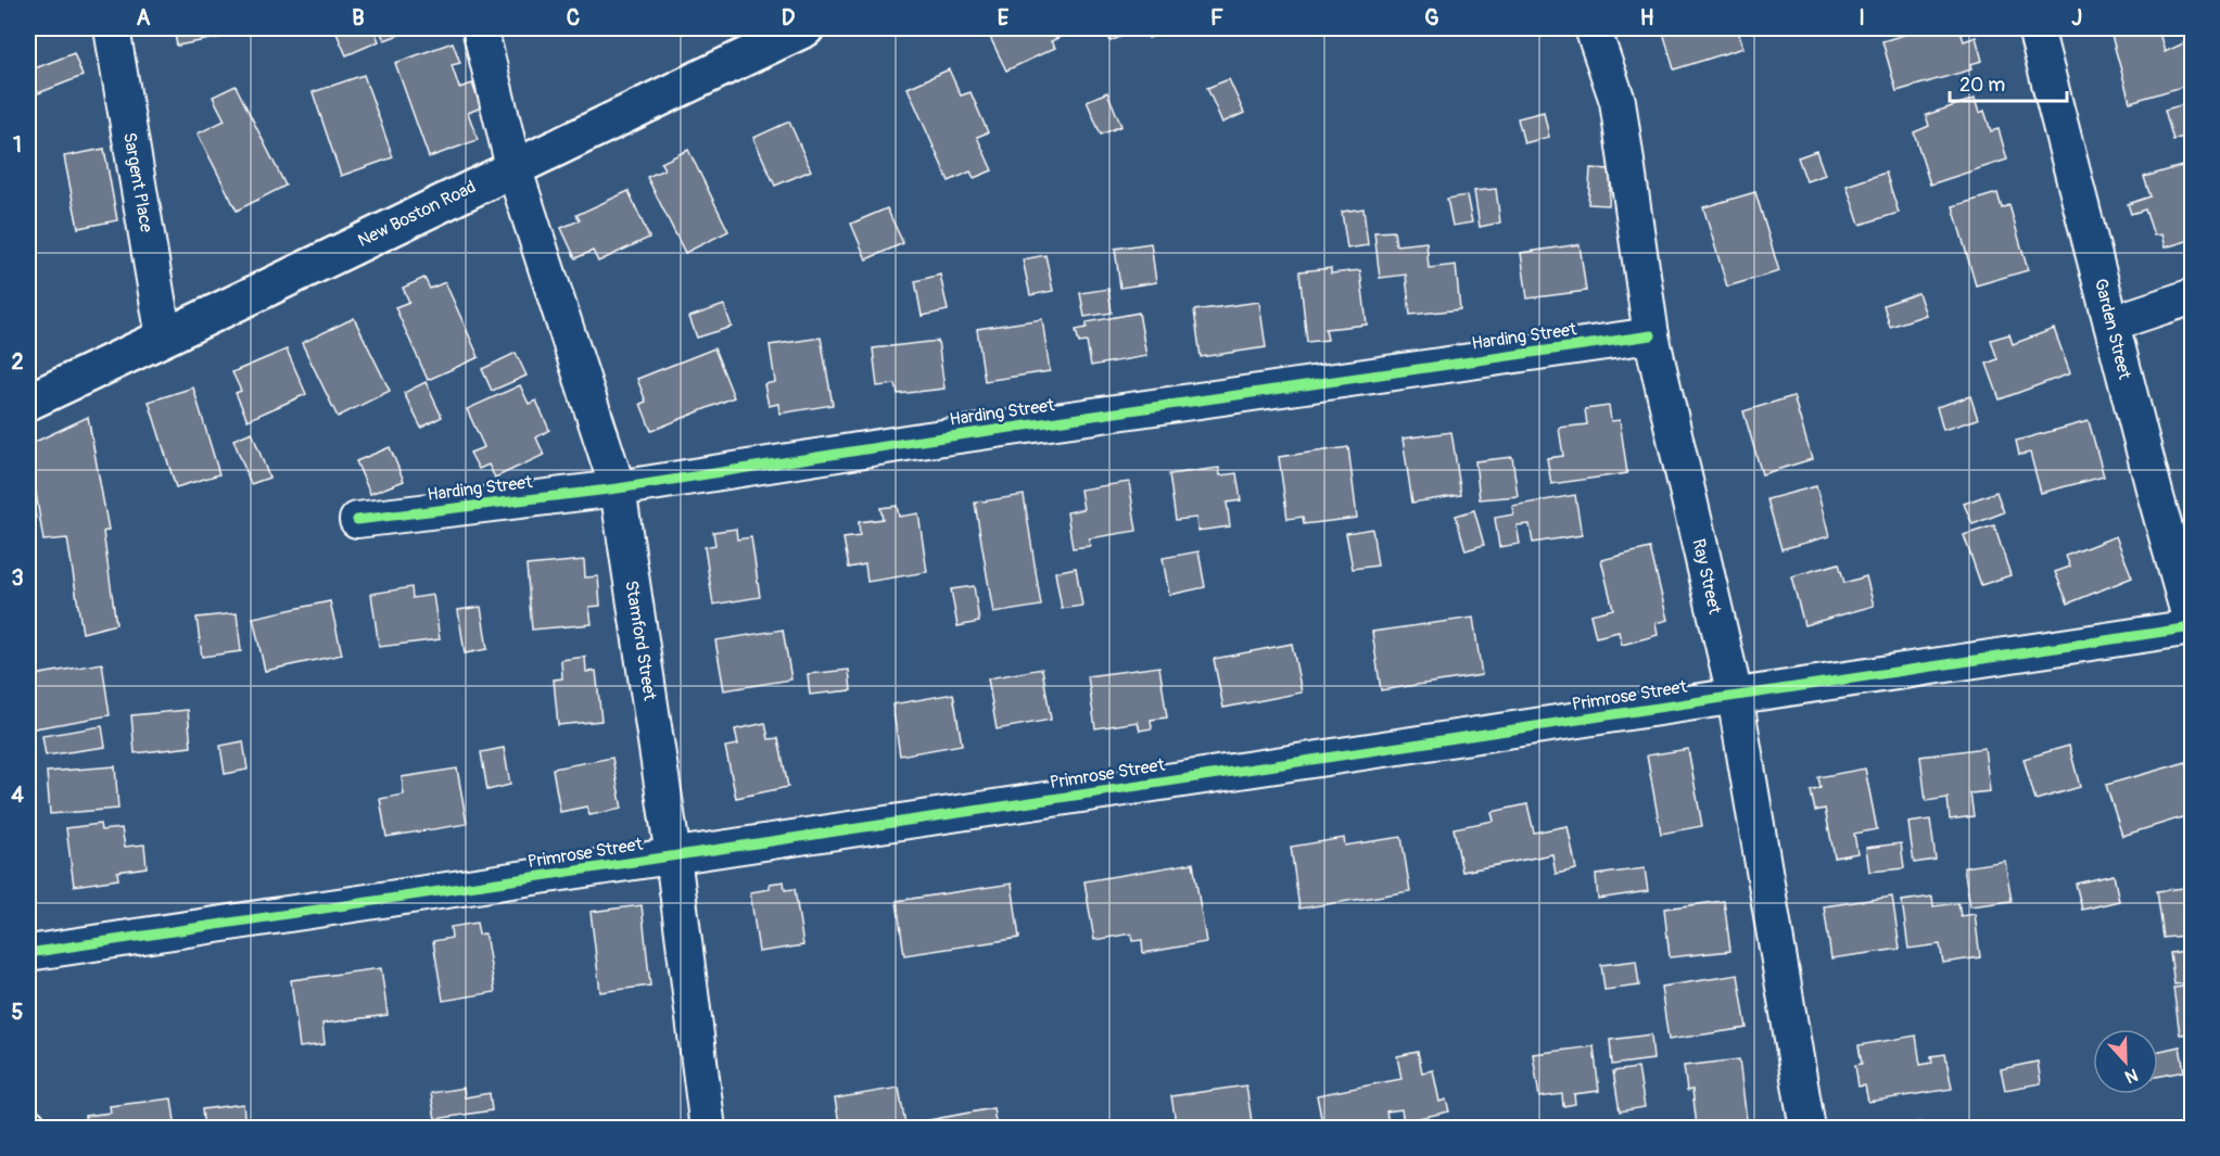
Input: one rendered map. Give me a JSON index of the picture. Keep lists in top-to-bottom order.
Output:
{
  "streets": {
    "street": [
      "Sargent Place",
      "New Boston Road",
      "Garden Street",
      "Harding Street",
      "Ray Street",
      "Stamford Street",
      "Primrose Street"
    ]
  },
  "crossings": [
    ["Sargent Place", "New Boston Road"],
    ["New Boston Road", "Stamford Street"],
    ["Garden Street", "Primrose Street"],
    ["Harding Street", "Ray Street"],
    ["Harding Street", "Stamford Street"],
    ["Ray Street", "Primrose Street"],
    ["Stamford Street", "Primrose Street"]
  ],
  "scale_bar": "20 m",
  "north": "bottom",
  "grid": {
    "columns": [
      "A",
      "B",
      "C",
      "D",
      "E",
      "F",
      "G",
      "H",
      "I",
      "J"
    ],
    "rows": [
      "1",
      "2",
      "3",
      "4",
      "5"
    ]
  }
}
